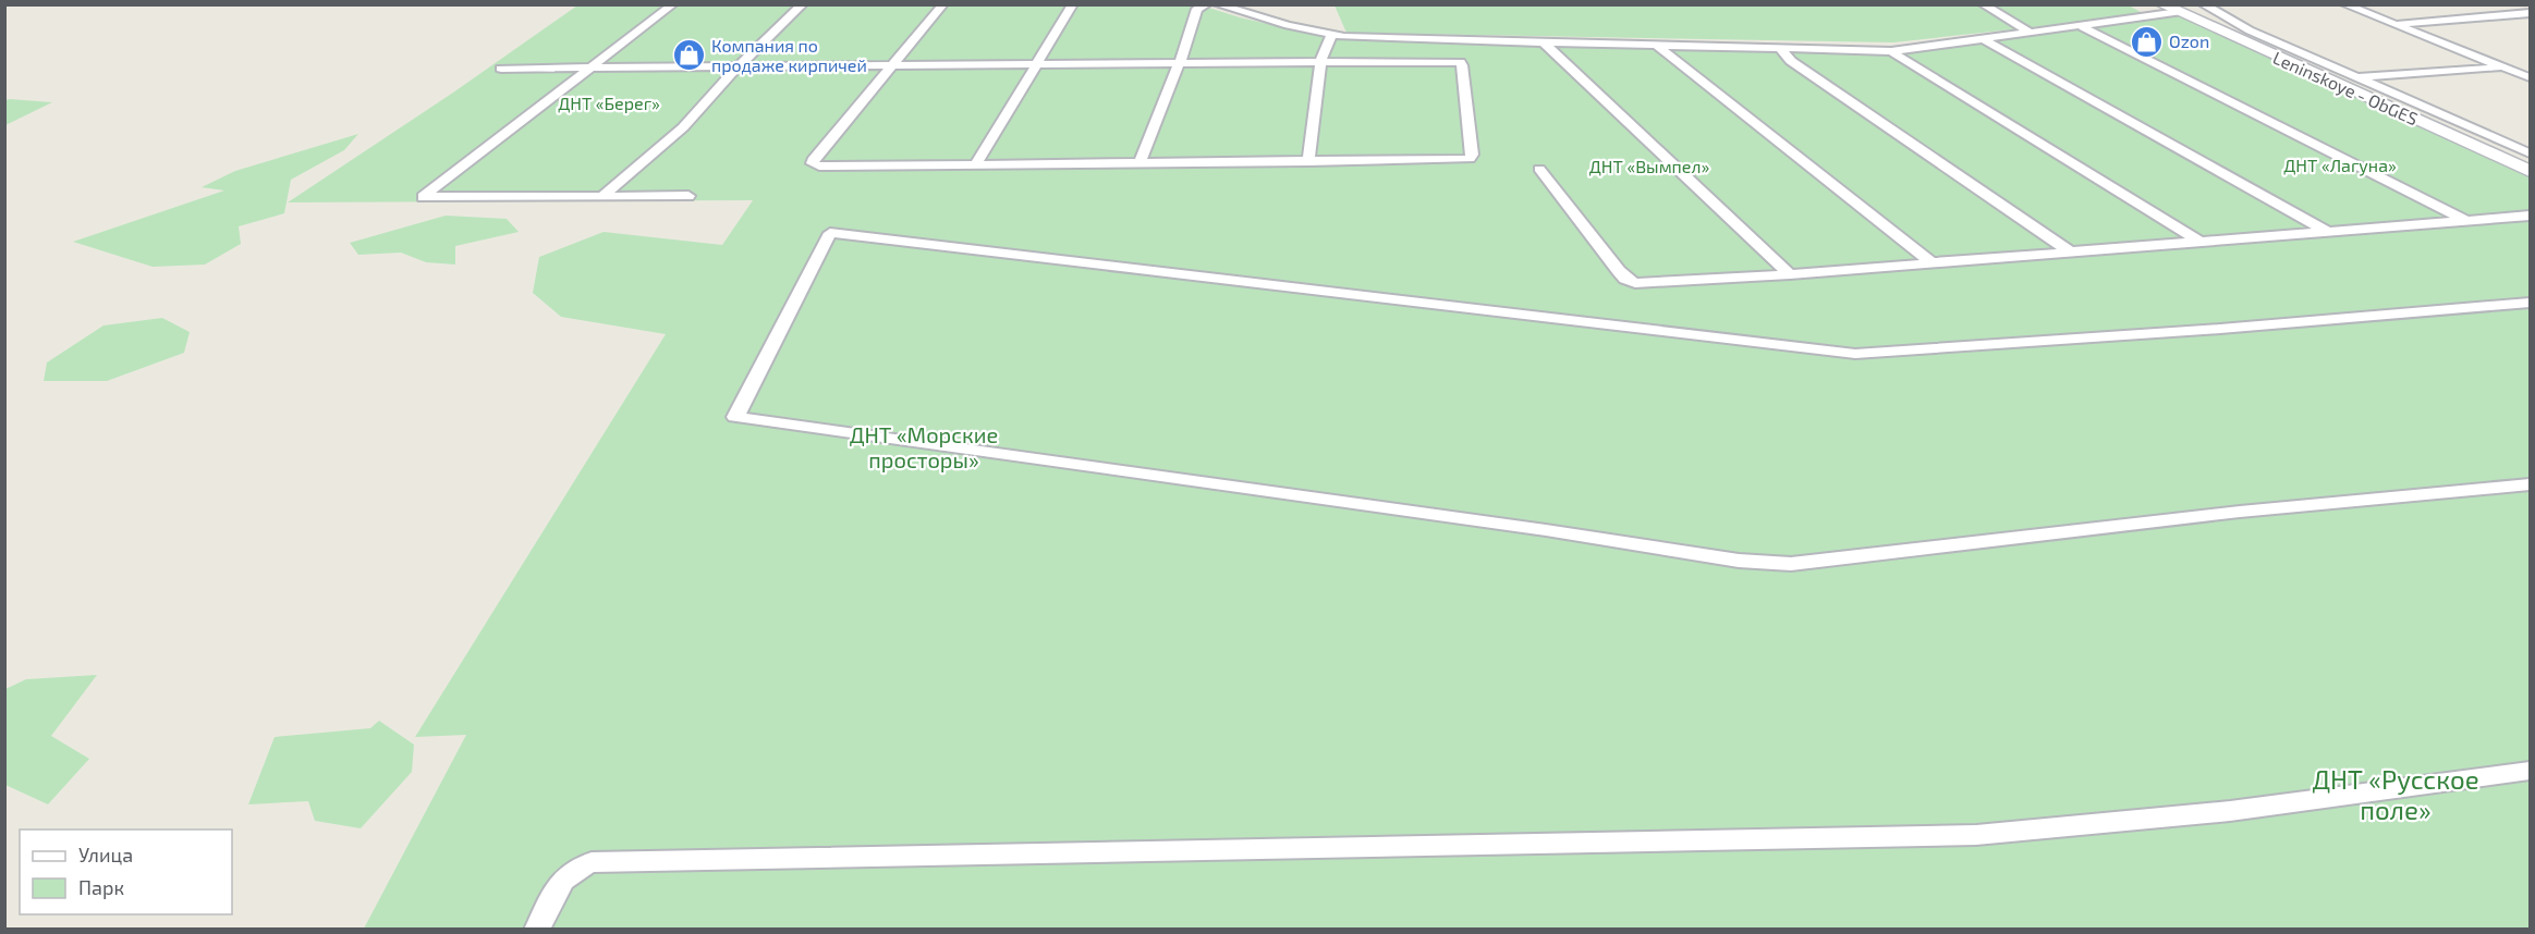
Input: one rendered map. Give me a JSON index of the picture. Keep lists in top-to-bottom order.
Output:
{
  "streets": {
    "main road": ["Leninskoye - ObGES"]
  },
  "parks": [
    "ДНТ «Берег»",
    "ДНТ «Лагуна»",
    "ДНТ «Вымпел»",
    "ДНТ «Морские просторы»",
    "ДНТ «Русское поле»"
  ],
  "places": {
    "shop": ["Ozon", "Компания по продаже кирпичей"]
  },
  "legend": ["Улица", "Парк"]
}
